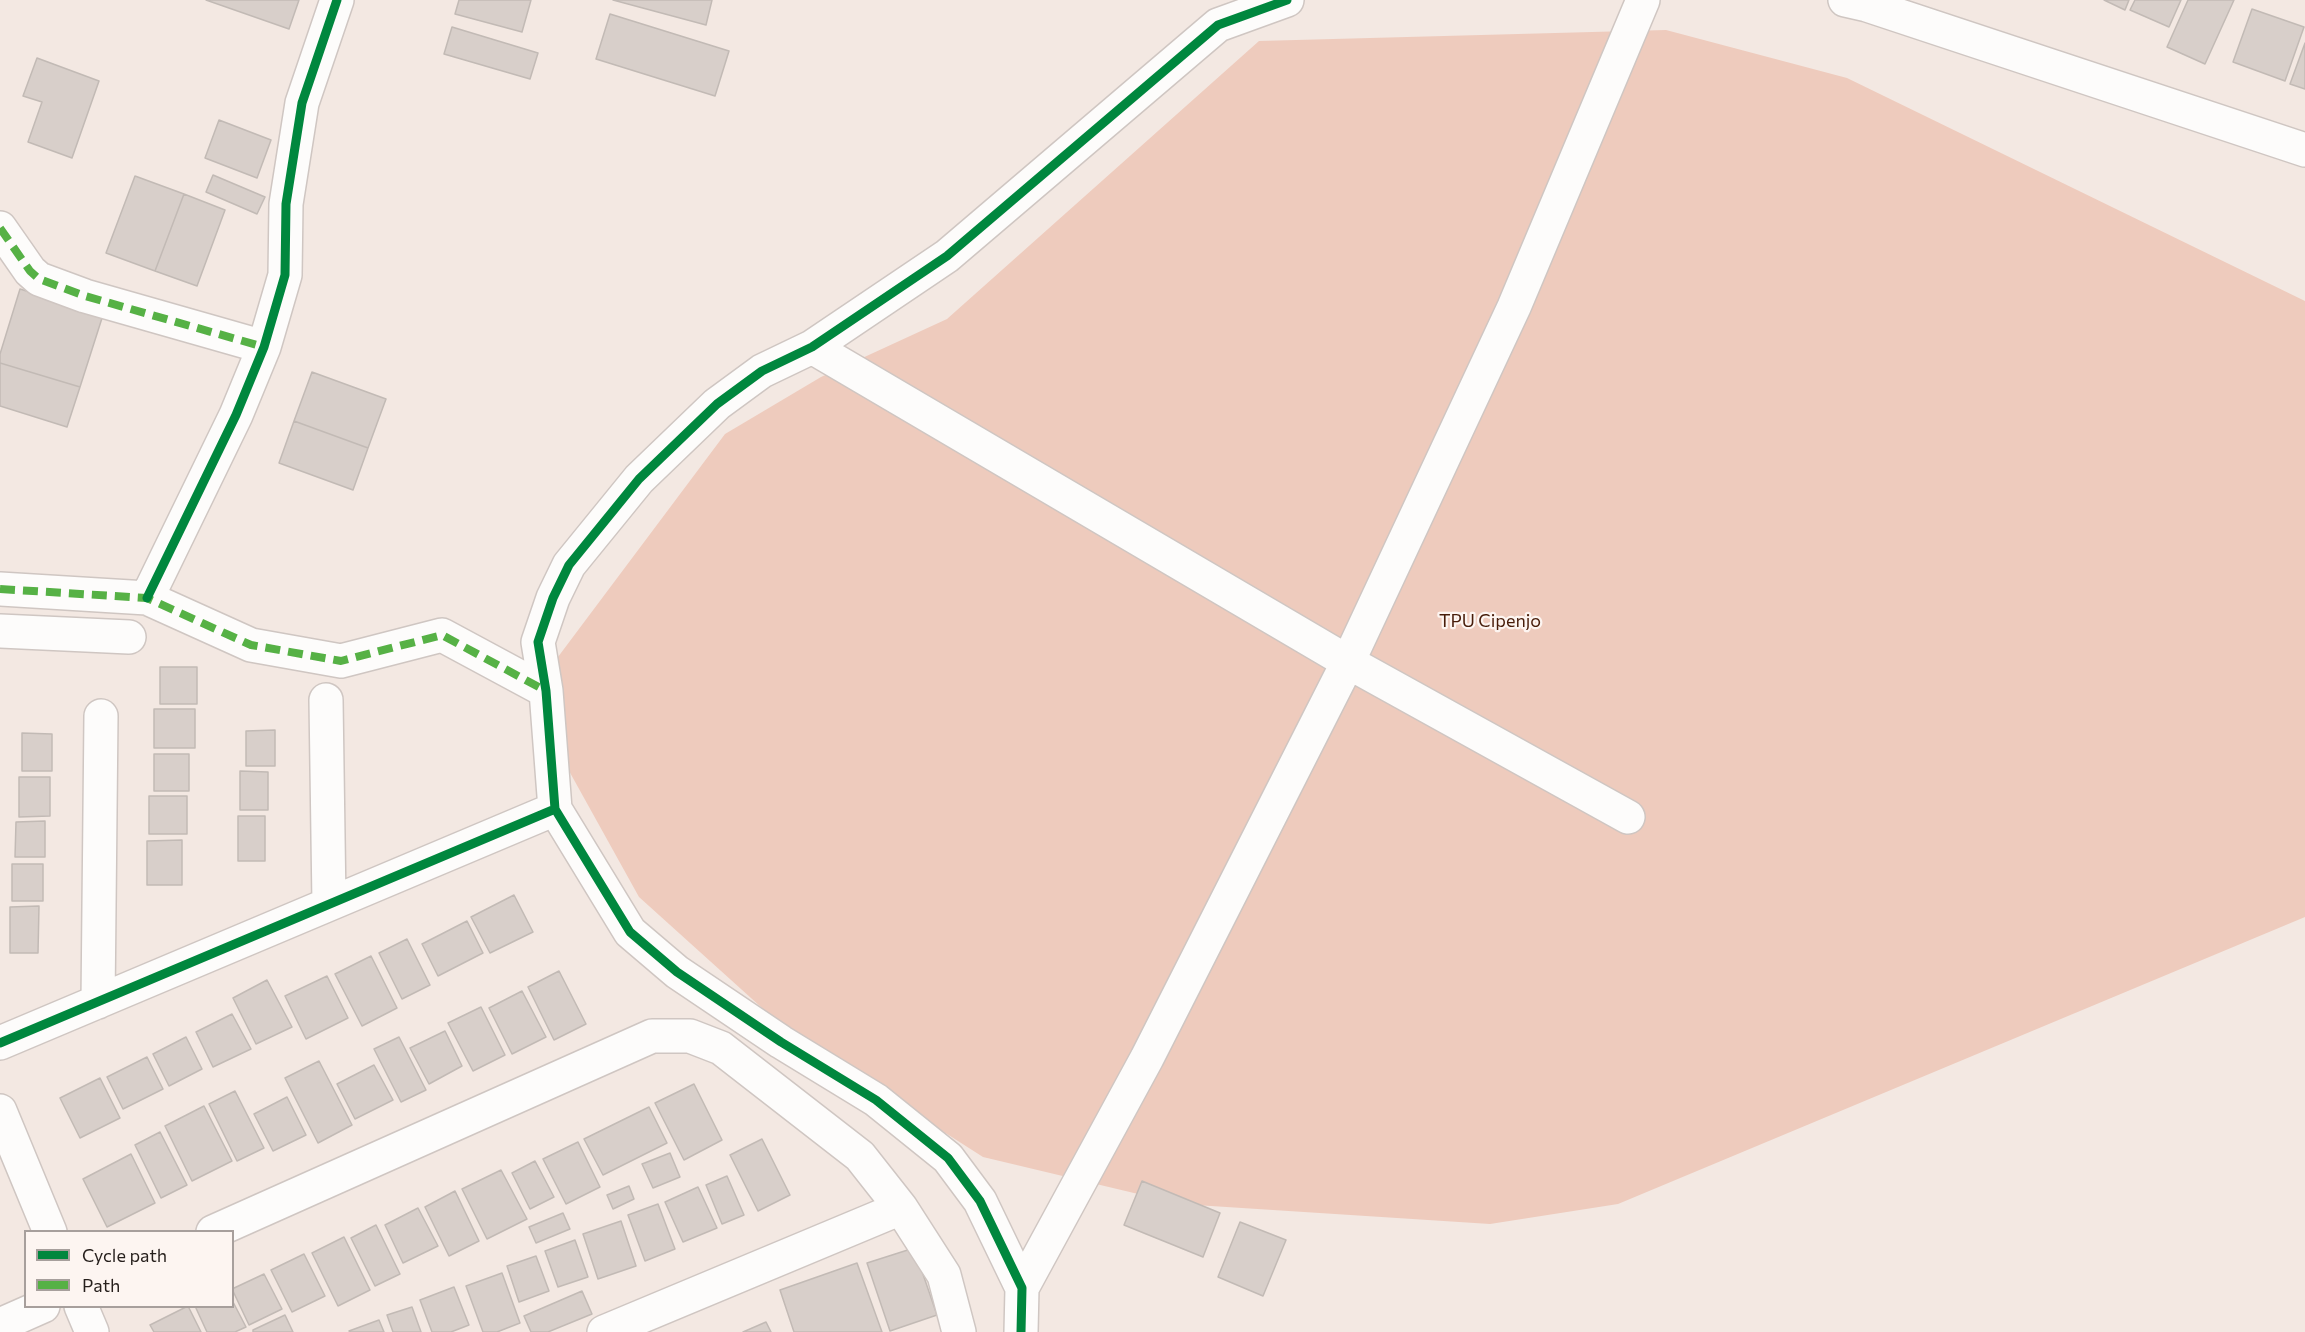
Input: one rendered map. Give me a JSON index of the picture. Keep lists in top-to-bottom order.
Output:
{
  "parks": ["TPU Cipenjo"],
  "legend": ["Cycle path", "Path"]
}
